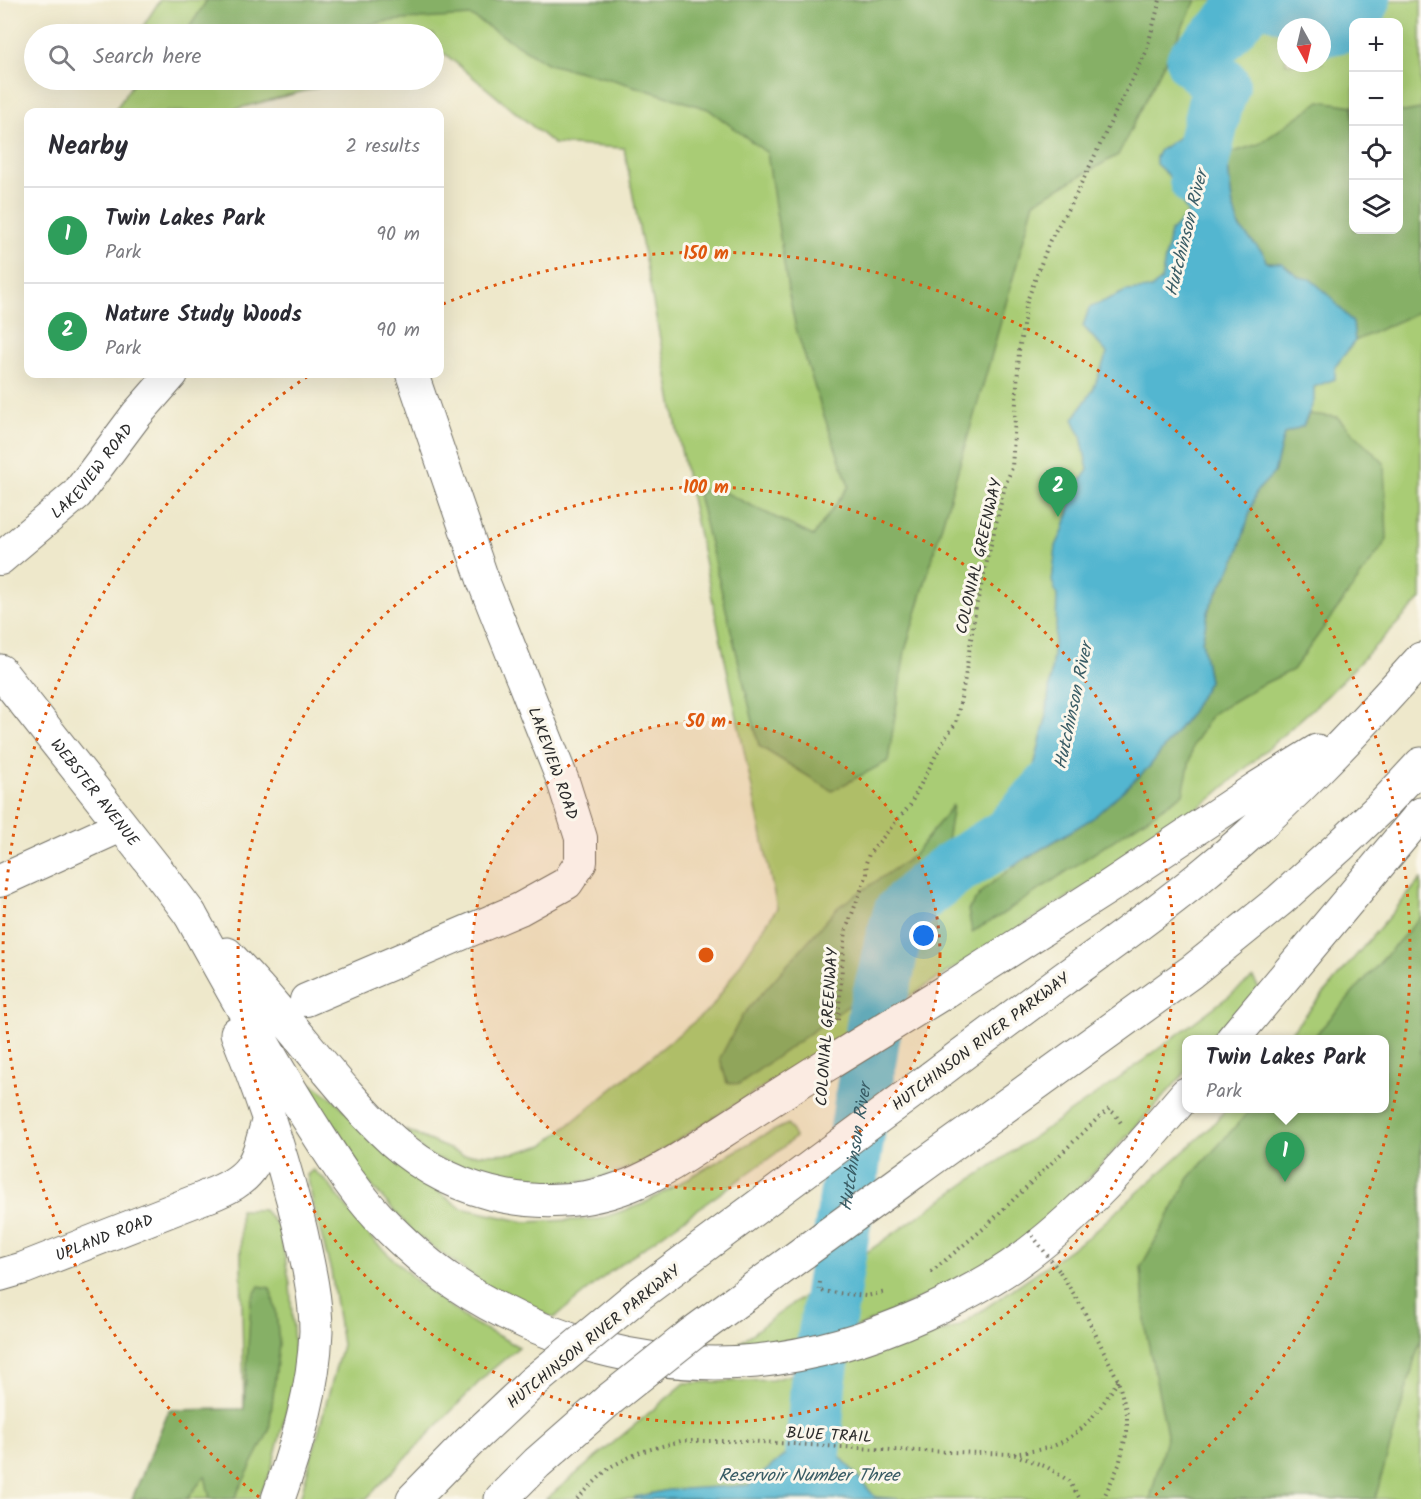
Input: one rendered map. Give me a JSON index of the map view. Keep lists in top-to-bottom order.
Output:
{
  "streets": {
    "main road": ["WEBSTER AVENUE", "HUTCHINSON RIVER PARKWAY"],
    "street": ["LAKEVIEW ROAD", "UPLAND ROAD"],
    "path": ["COLONIAL GREENWAY", "BLUE TRAIL"]
  },
  "water": ["Hutchinson River", "Reservoir Number Three"],
  "north": "bottom",
  "page": {
    "map_buttons": ["+", "−"],
    "search": "Search here",
    "heading": ["Nearby", "2 results"],
    "list": [
      {
        "mark": "1",
        "name": "Twin Lakes Park",
        "note": "Park",
        "value": "90 m"
      },
      {
        "mark": "2",
        "name": "Nature Study Woods",
        "note": "Park",
        "value": "90 m"
      }
    ],
    "pins": ["2", "1"],
    "popup": ["Twin Lakes Park", "Park"]
  },
  "rings": ["150 m", "100 m", "50 m"]
}
